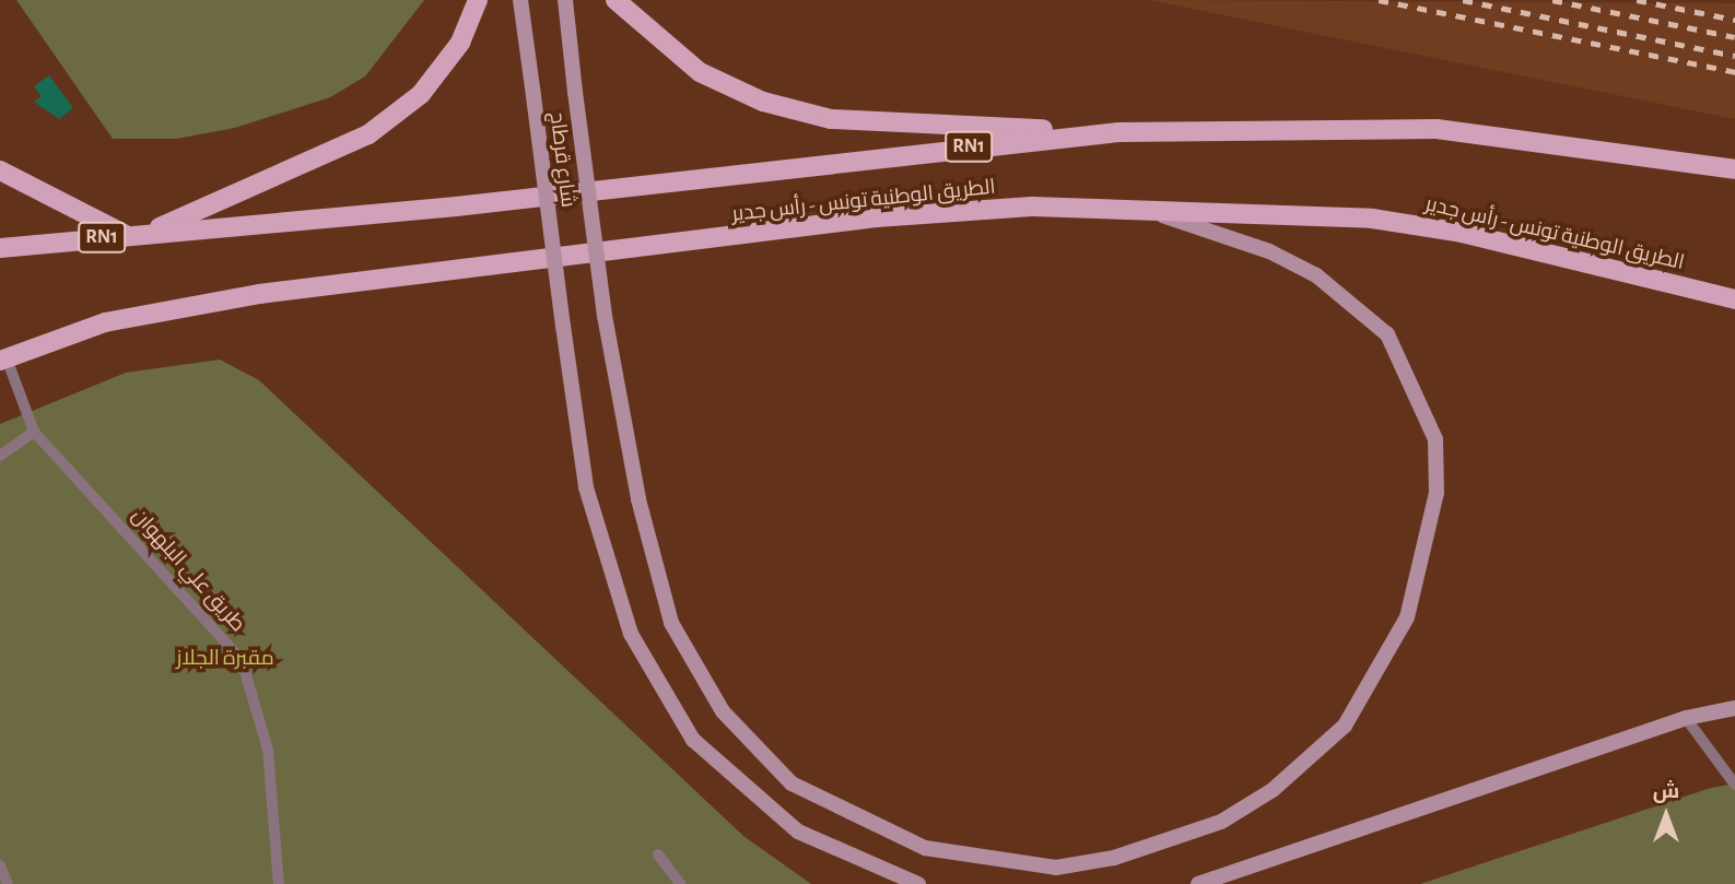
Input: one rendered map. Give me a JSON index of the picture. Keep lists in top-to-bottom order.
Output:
{
  "streets": {
    "main road": ["RN1", "شارع قرطاج", "الطريق الوطنية تونس - رأس جدير"],
    "lane": ["طريق علي البلهوان"]
  },
  "crossings": [
    ["الطريق الوطنية تونس - رأس جدير", "طريق علي البلهوان"]
  ],
  "parks": ["مقبرة الجلاز"],
  "north": "top"
}
